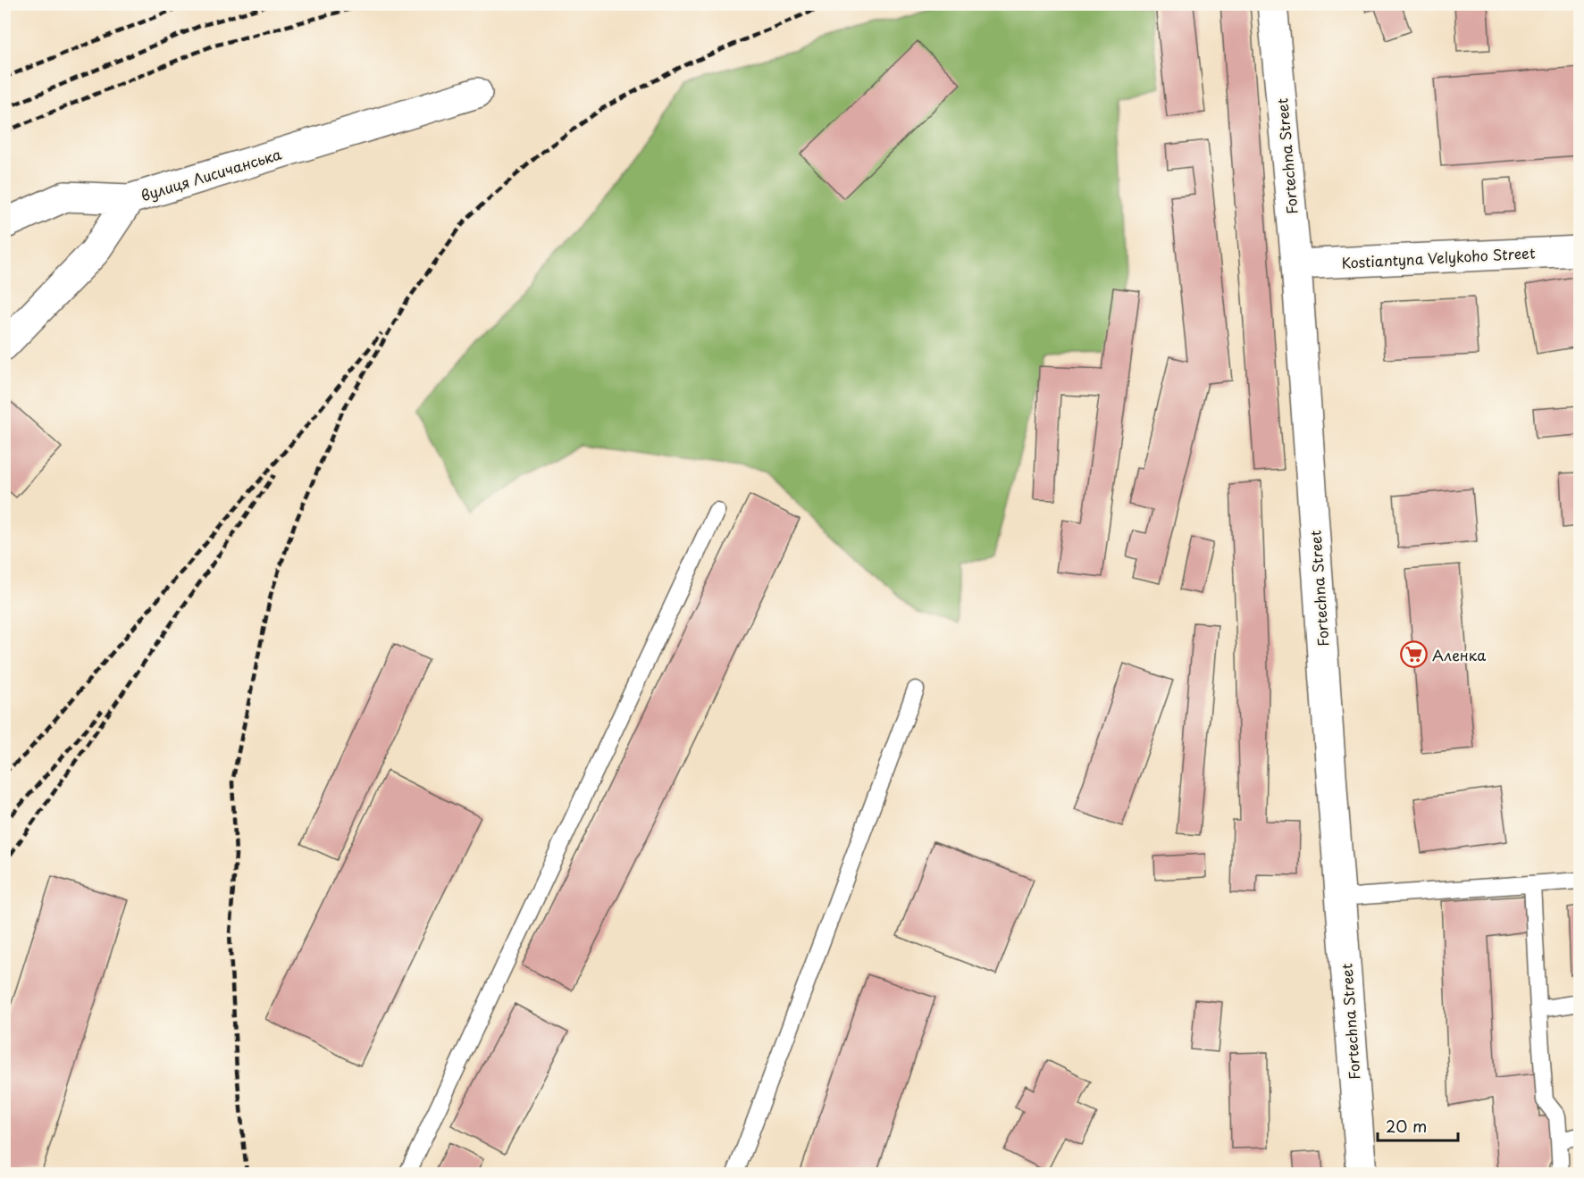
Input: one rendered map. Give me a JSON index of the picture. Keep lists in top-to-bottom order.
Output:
{
  "streets": {
    "street": ["Fortechna Street", "вулиця Лисичанська", "Kostiantyna Velykoho Street"]
  },
  "crossings": [
    ["Fortechna Street", "Kostiantyna Velykoho Street"]
  ],
  "places": {
    "supermarket": ["Аленка"]
  },
  "scale_bar": "20 m"
}
